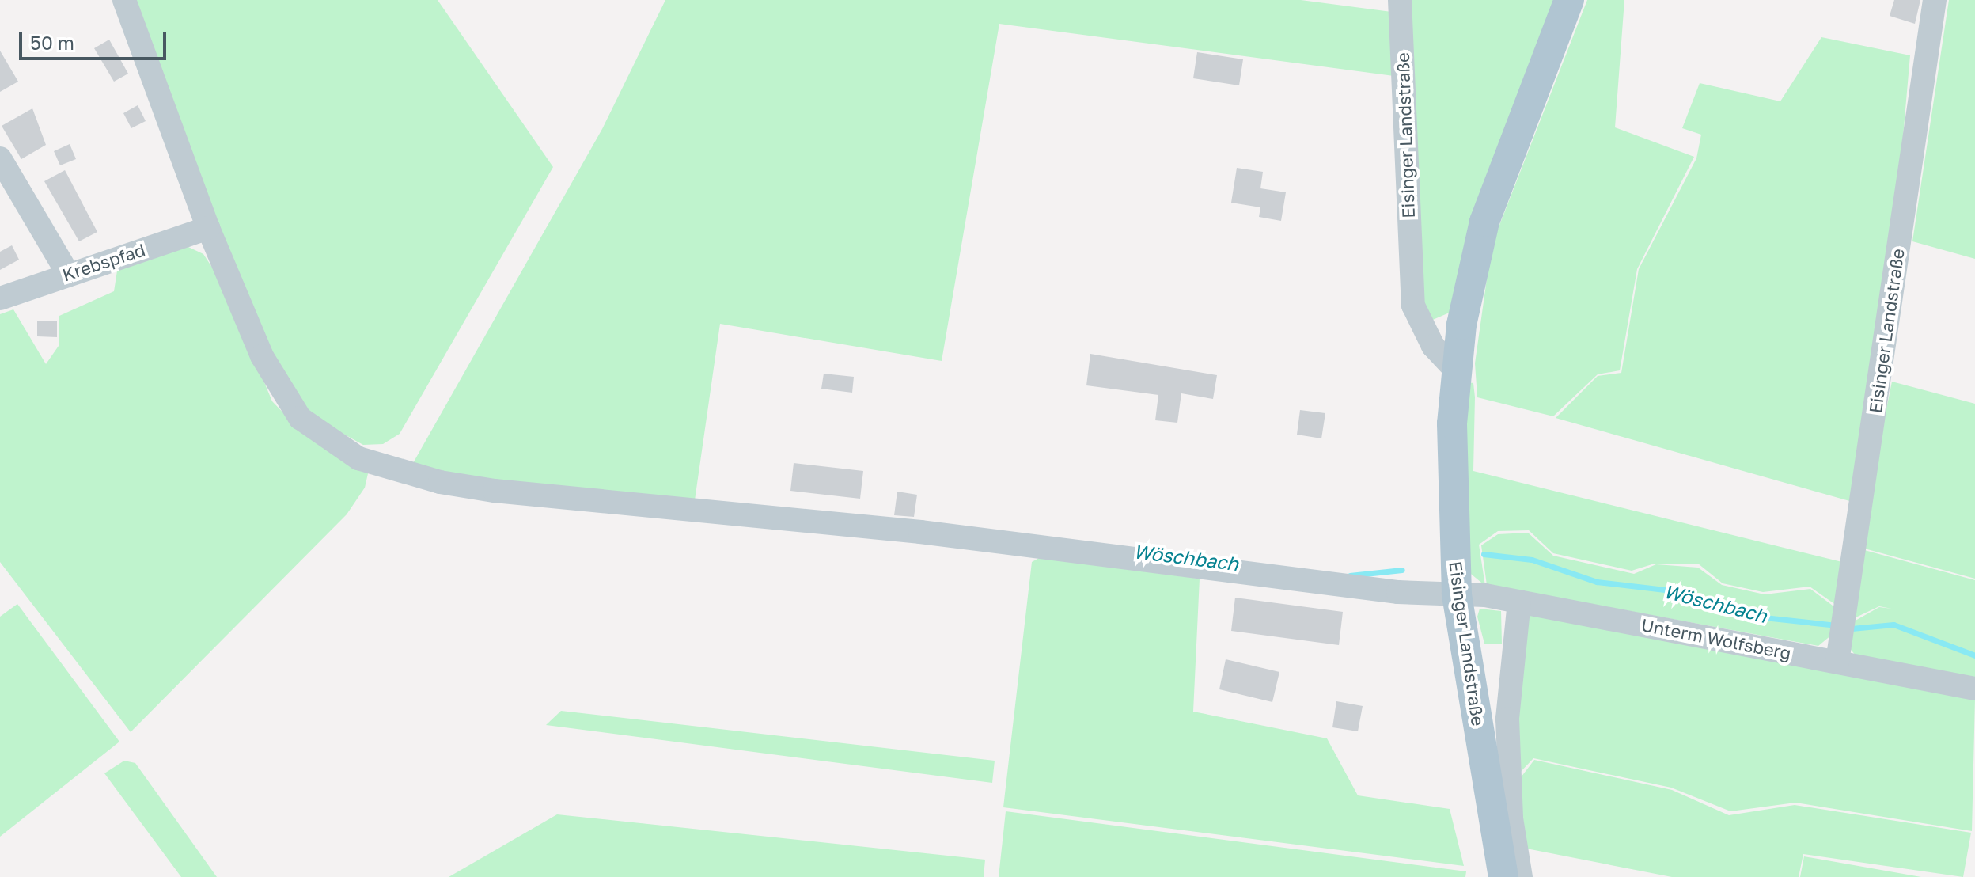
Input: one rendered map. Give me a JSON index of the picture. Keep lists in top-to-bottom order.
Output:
{
  "streets": {
    "main road": ["Eisinger Landstraße"],
    "street": ["Krebspfad", "Unterm Wolfsberg"]
  },
  "crossings": [
    ["Eisinger Landstraße", "Unterm Wolfsberg"],
    ["Krebspfad", "Unterm Wolfsberg"]
  ],
  "water": ["Wöschbach"],
  "scale_bar": "50 m"
}
